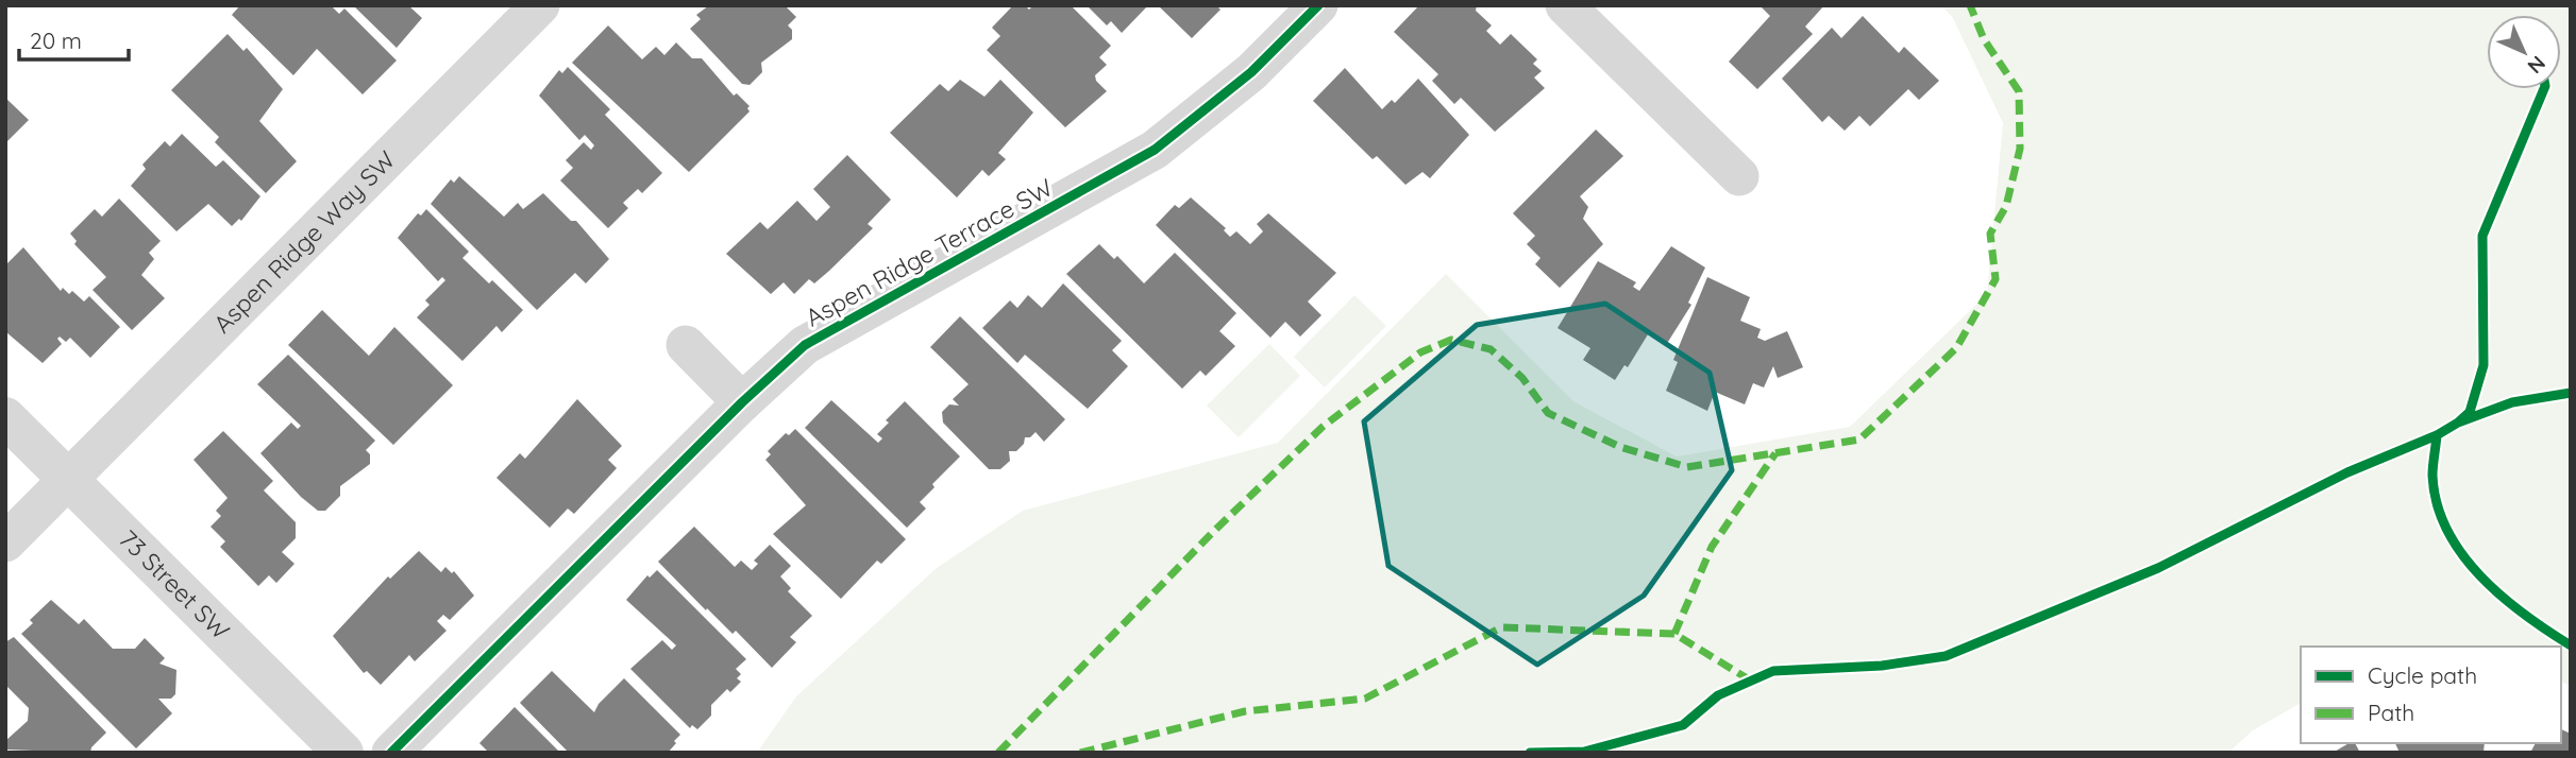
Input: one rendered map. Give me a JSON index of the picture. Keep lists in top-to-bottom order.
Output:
{
  "streets": {
    "street": ["Aspen Ridge Way SW", "Aspen Ridge Terrace SW", "73 Street SW"]
  },
  "crossings": [
    ["Aspen Ridge Way SW", "73 Street SW"]
  ],
  "legend": ["Cycle path", "Path"],
  "scale_bar": "20 m",
  "north": "bottom right"
}
